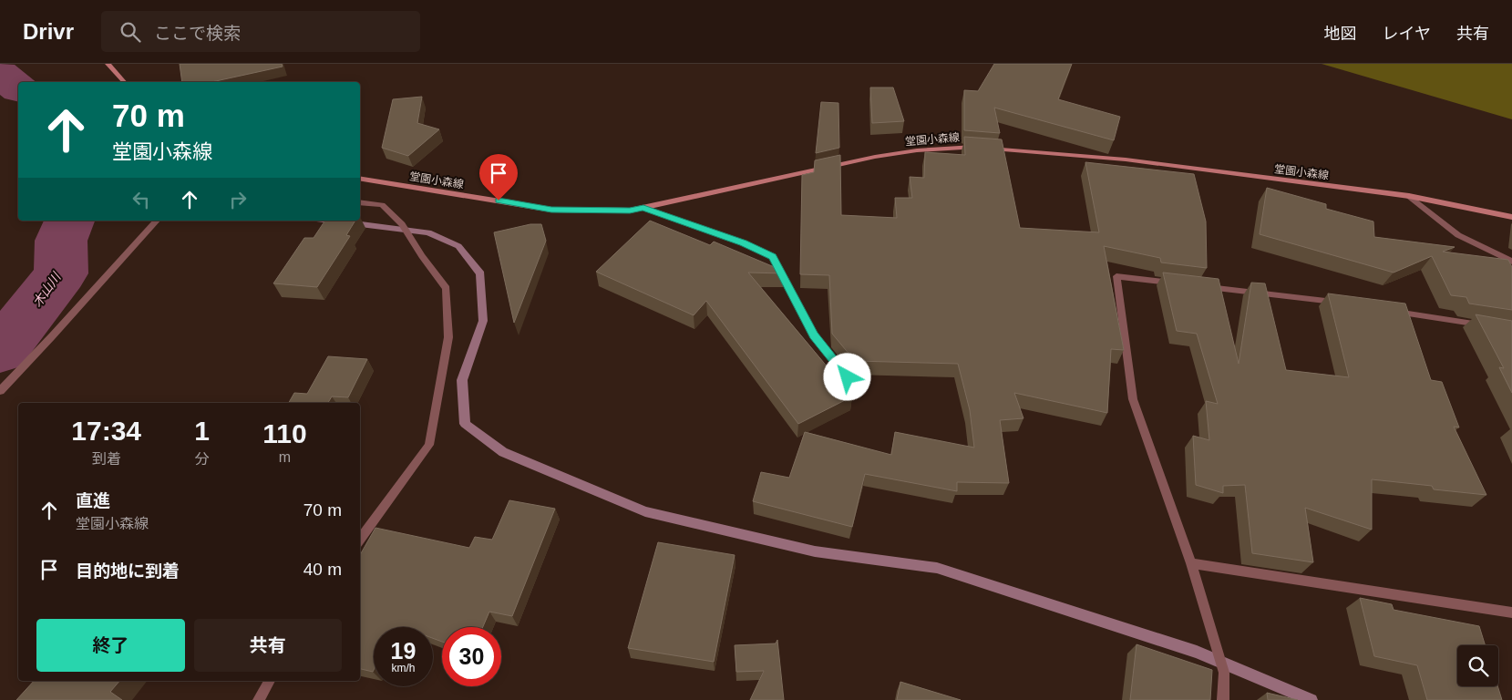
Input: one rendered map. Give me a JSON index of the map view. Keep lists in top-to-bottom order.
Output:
{
  "streets": {
    "main road": ["堂園小森線"]
  },
  "water": ["木山川"],
  "page": {
    "header": "Drivr",
    "search": "ここで検索",
    "nav": ["地図", "レイヤ", "共有"],
    "turn": ["70 m", "堂園小森線"],
    "eta": [
      "17:34",
      "到着",
      "1",
      "分",
      "110",
      "m"
    ],
    "list": [
      {
        "name": "直進",
        "note": "堂園小森線",
        "value": "70 m"
      },
      {
        "name": "目的地に到着",
        "value": "40 m"
      }
    ],
    "buttons": ["終了", "共有"],
    "speed": "19 km/h",
    "limit": "30"
  }
}
